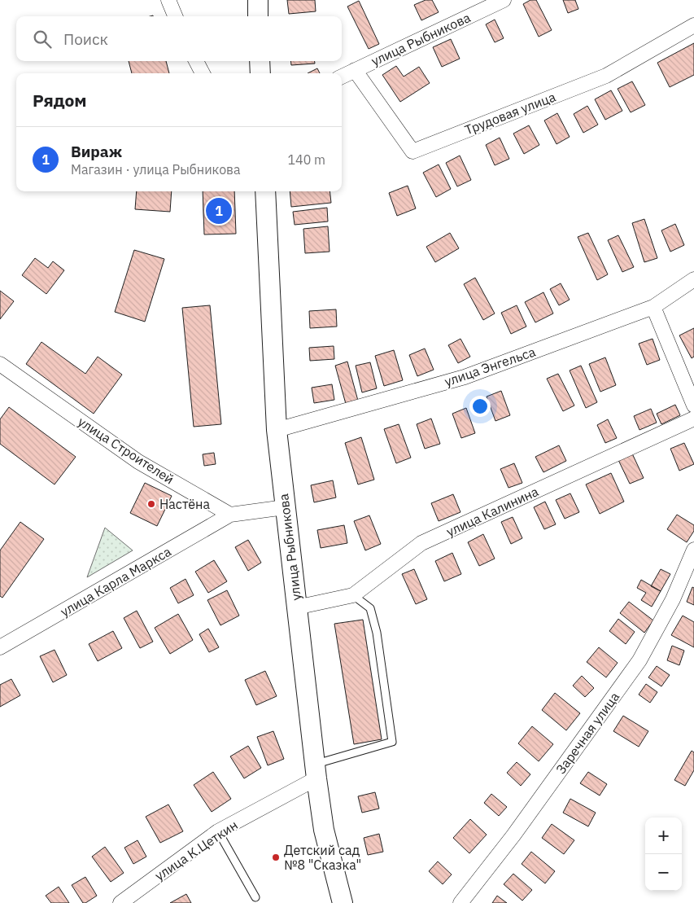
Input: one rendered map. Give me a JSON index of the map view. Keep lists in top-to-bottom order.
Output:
{
  "streets": {
    "street": [
      "улица Рыбникова",
      "Трудовая улица",
      "улица Энгельса",
      "улица Строителей",
      "улица Калинина",
      "улица Карла Маркса",
      "Заречная улица",
      "улица К.Цеткин"
    ]
  },
  "crossings": [
    ["улица Рыбникова", "Трудовая улица"],
    ["улица Рыбникова", "улица Энгельса"],
    ["улица Рыбникова", "улица Калинина"],
    ["улица Рыбникова", "улица К.Цеткин"],
    ["улица Строителей", "улица Карла Маркса"]
  ],
  "places": ["Настёна", "Детский сад №8 \"Сказка\""],
  "page": {
    "search": "Поиск",
    "heading": "Рядом",
    "list": [
      {
        "mark": "1",
        "name": "Вираж",
        "note": "Магазин · улица Рыбникова",
        "value": "140 m"
      }
    ],
    "pins": "1",
    "map_buttons": ["+", "−"]
  }
}
